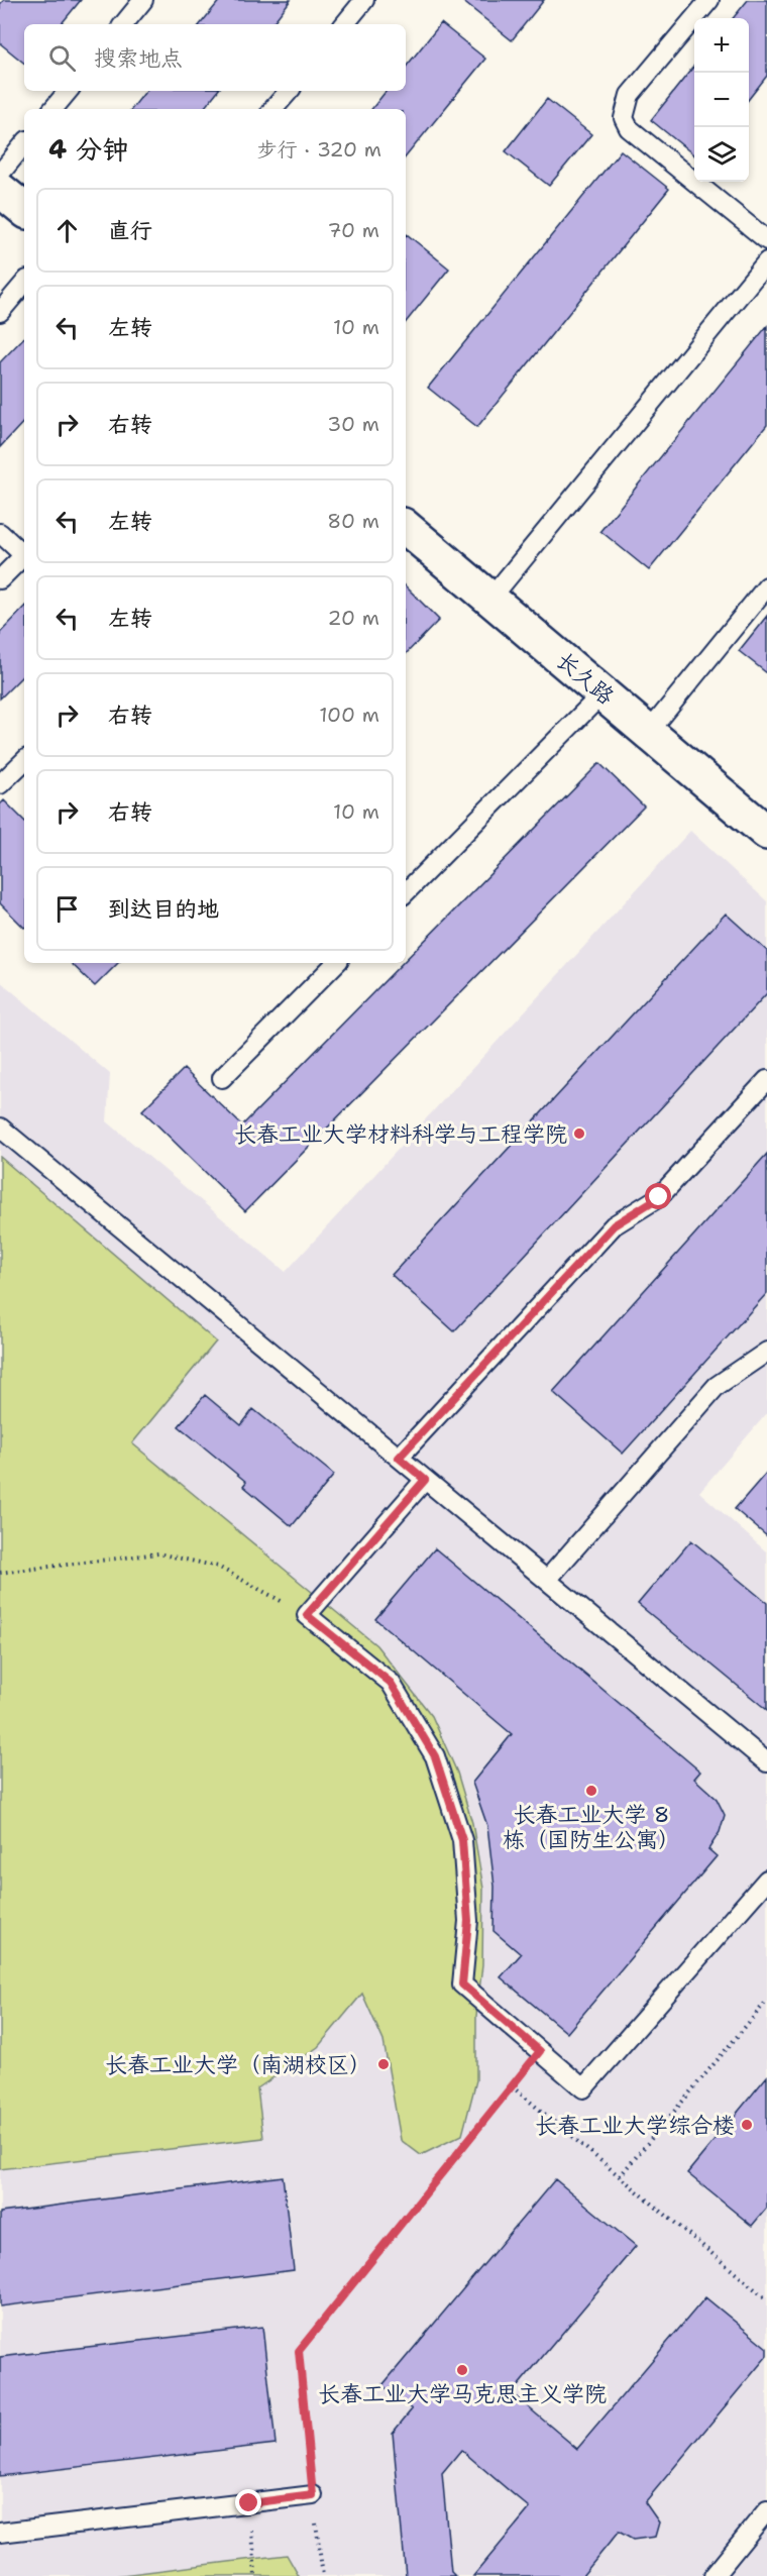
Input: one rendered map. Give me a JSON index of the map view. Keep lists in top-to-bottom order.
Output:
{
  "streets": {
    "street": ["长久路"]
  },
  "places": [
    "长春工业大学材料科学与工程学院",
    "长春工业大学 8 栋（国防生公寓）",
    "长春工业大学（南湖校区）",
    "长春工业大学综合楼",
    "长春工业大学马克思主义学院"
  ],
  "page": {
    "map_buttons": ["+", "−"],
    "search": "搜索地点",
    "heading": ["4 分钟", "步行 · 320 m"],
    "list": [
      ["直行", "70 m"],
      ["左转", "10 m"],
      ["右转", "30 m"],
      ["左转", "80 m"],
      ["左转", "20 m"],
      ["右转", "100 m"],
      ["右转", "10 m"],
      "到达目的地"
    ]
  }
}
